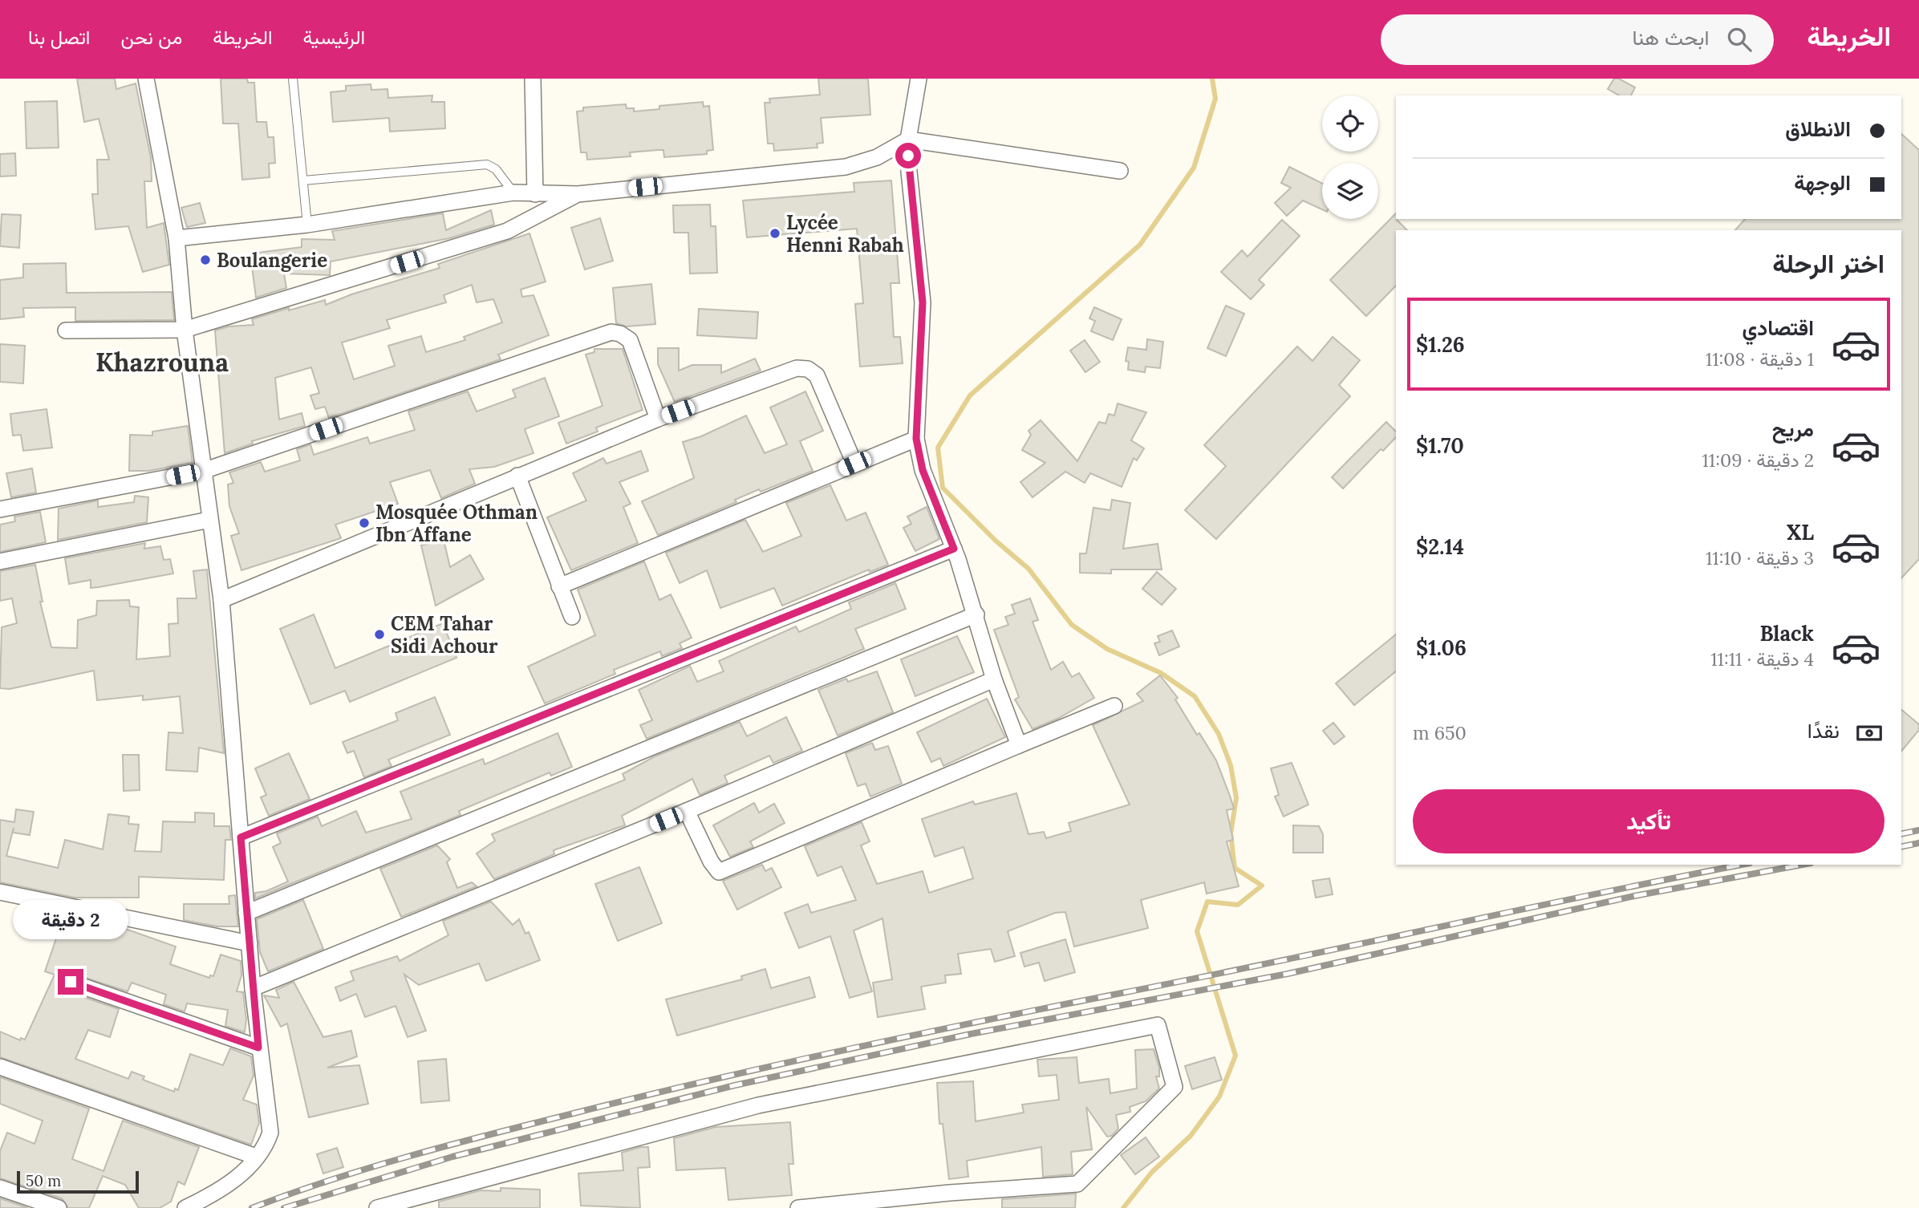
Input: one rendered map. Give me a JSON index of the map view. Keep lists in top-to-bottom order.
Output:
{
  "districts": ["Khazrouna"],
  "places": [
    "Lycée Henni Rabah",
    "Boulangerie",
    "Mosquée Othman Ibn Affane",
    "CEM Tahar Sidi Achour"
  ],
  "scale_bar": "50 m",
  "page": {
    "header": "الخريطة",
    "search": "ابحث هنا",
    "nav": [
      "الرئيسية",
      "الخريطة",
      "من نحن",
      "اتصل بنا"
    ],
    "banner": ["الانطلاق", "الوجهة"],
    "heading": "اختر الرحلة",
    "list": [
      {
        "name": "اقتصادي",
        "note": "1 دقيقة · 11:08",
        "value": "$1.26"
      },
      {
        "name": "مريح",
        "note": "2 دقيقة · 11:09",
        "value": "$1.70"
      },
      {
        "name": "XL",
        "note": "3 دقيقة · 11:10",
        "value": "$2.14"
      },
      {
        "name": "Black",
        "note": "4 دقيقة · 11:11",
        "value": "$1.06"
      }
    ],
    "pay": ["نقدًا", "650 m"],
    "buttons": "تأكيد",
    "bubble": "2 دقيقة",
    "scale": "50 m"
  }
}
